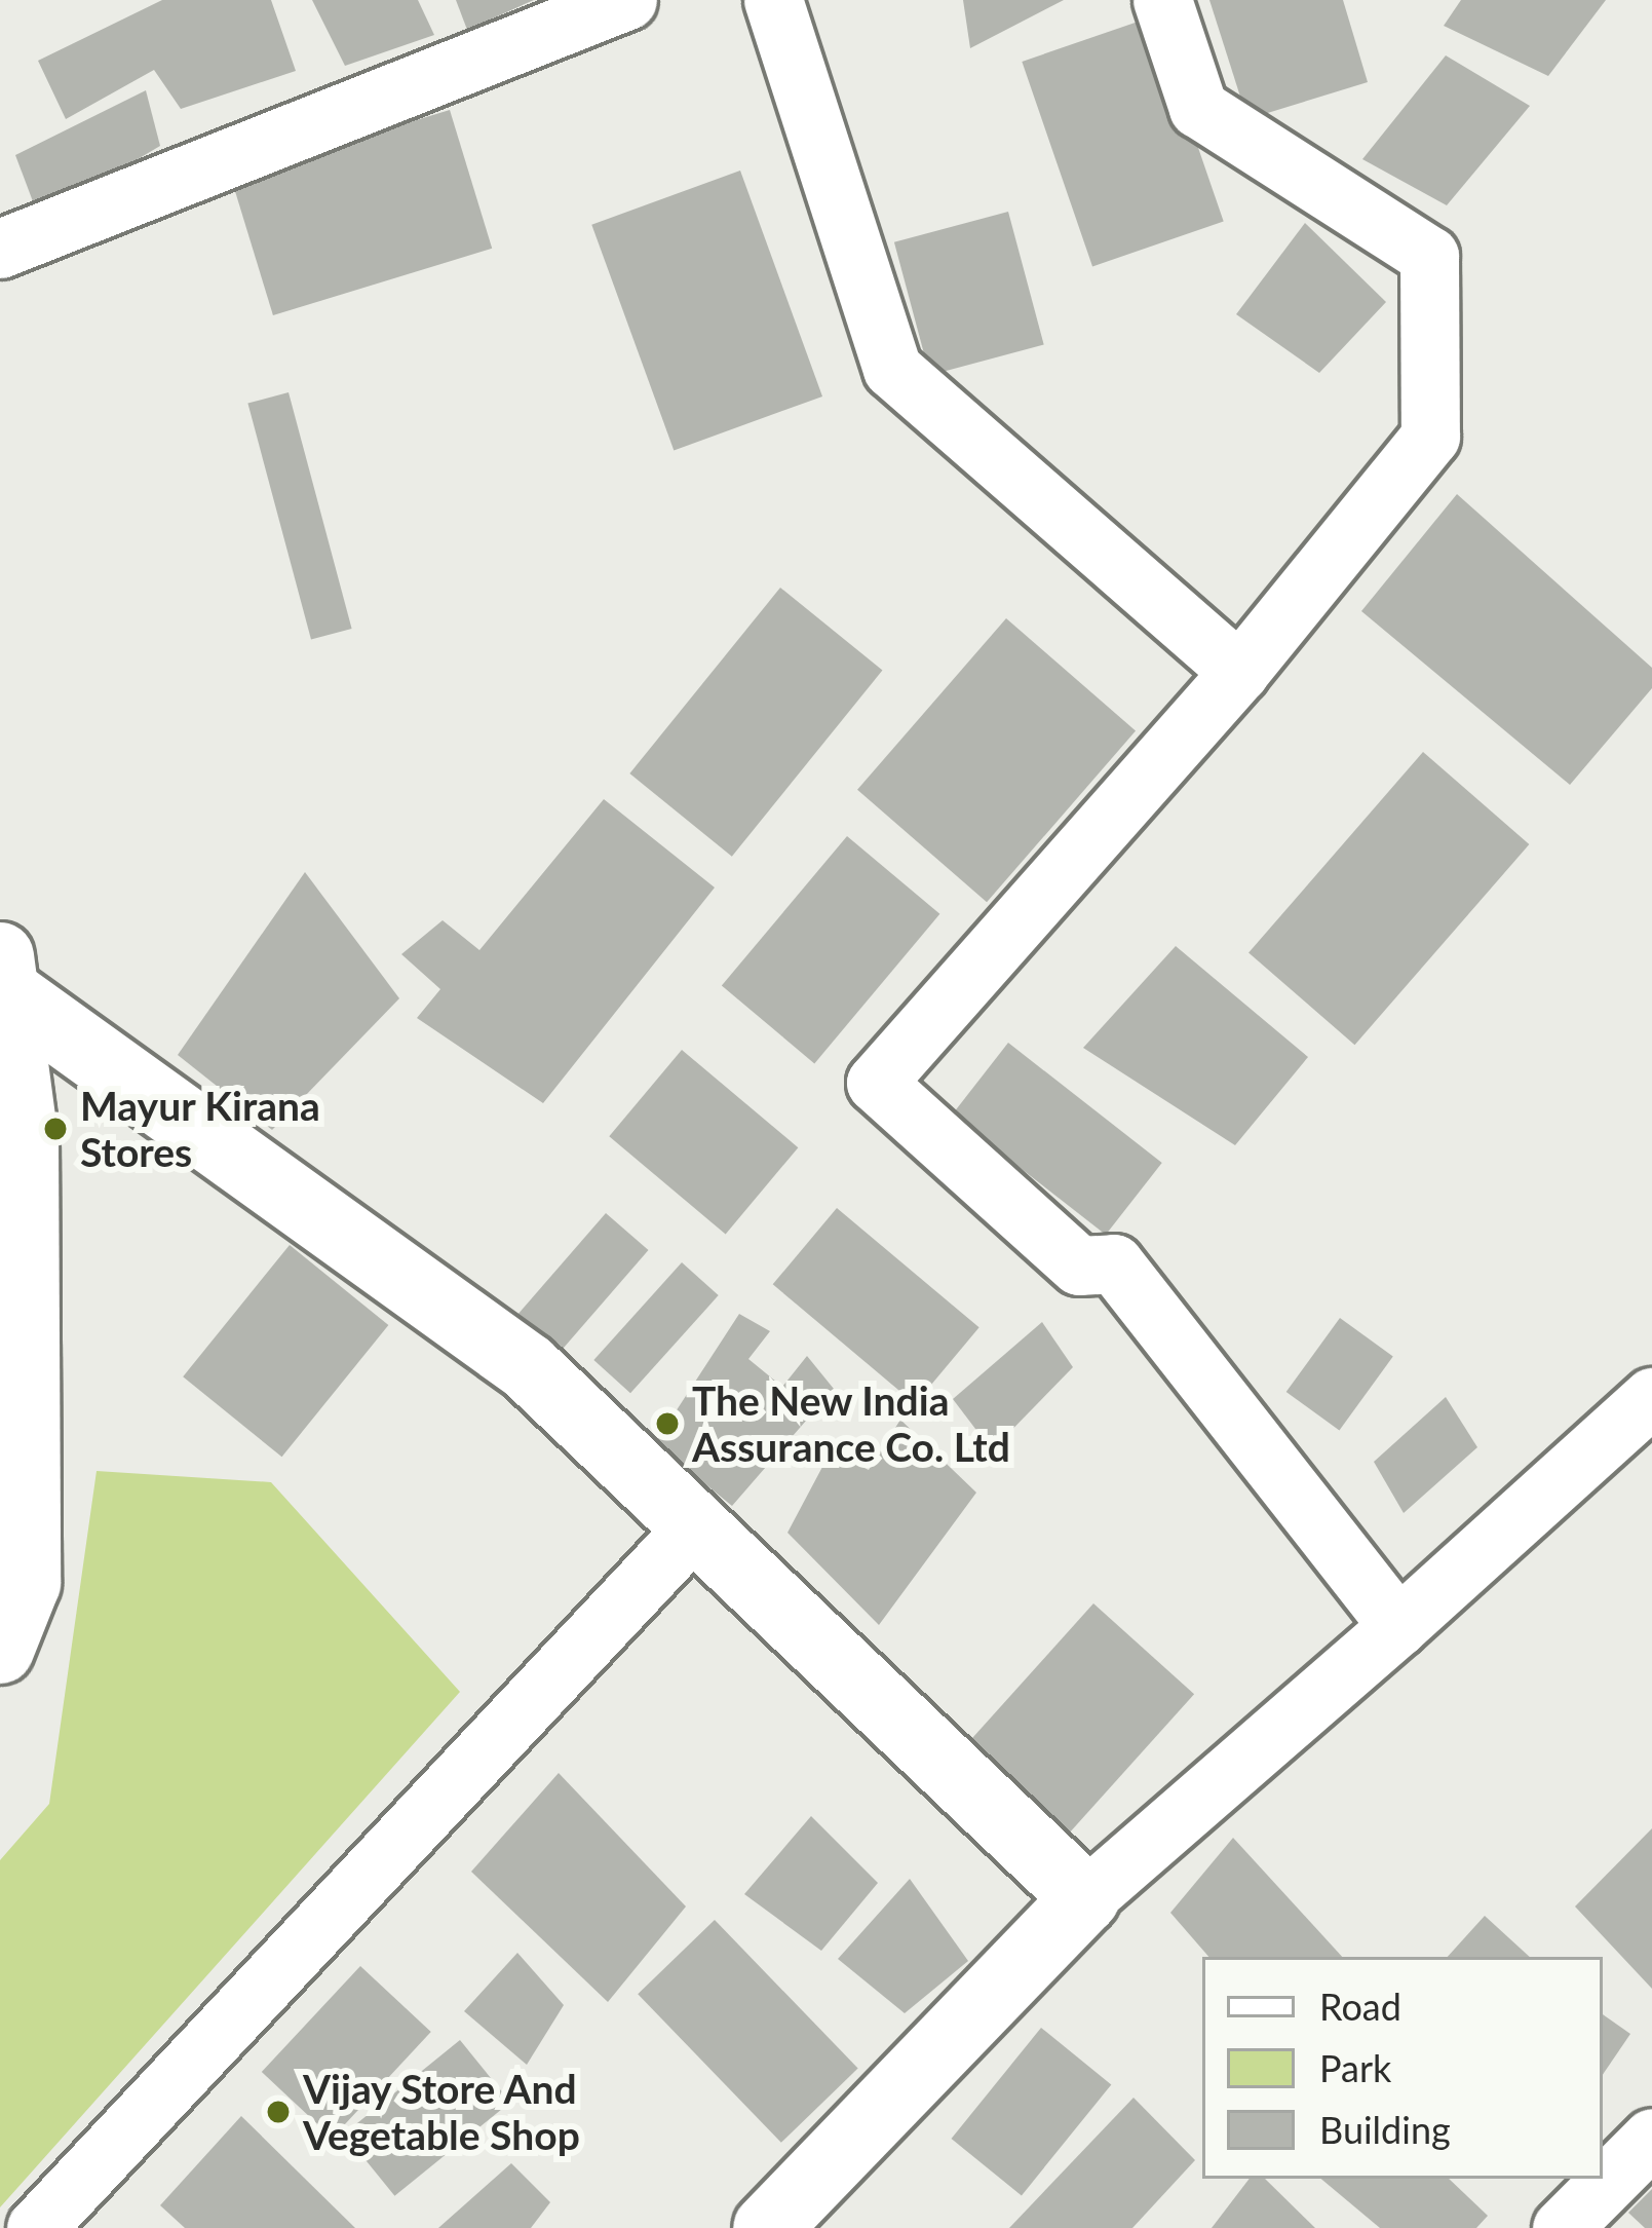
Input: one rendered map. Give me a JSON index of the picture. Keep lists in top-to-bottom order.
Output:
{
  "places": ["Mayur Kirana Stores", "The New India Assurance Co. Ltd", "Vijay Store And Vegetable Shop"],
  "legend": ["Road", "Park", "Building"]
}
